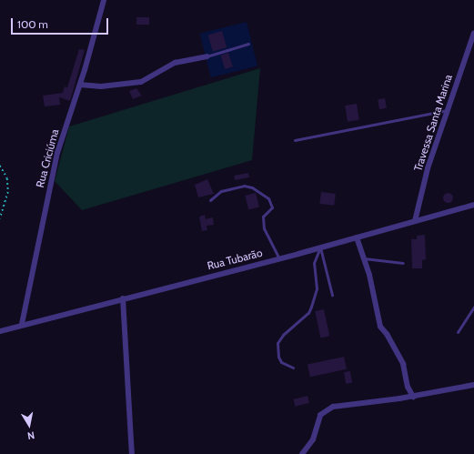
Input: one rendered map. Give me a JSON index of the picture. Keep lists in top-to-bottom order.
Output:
{
  "streets": {
    "street": ["Travessa Santa Marina", "Rua Criciúma", "Rua Tubarão"]
  },
  "crossings": [
    ["Travessa Santa Marina", "Rua Tubarão"],
    ["Rua Criciúma", "Rua Tubarão"]
  ],
  "scale_bar": "100 m",
  "north": "bottom"
}
